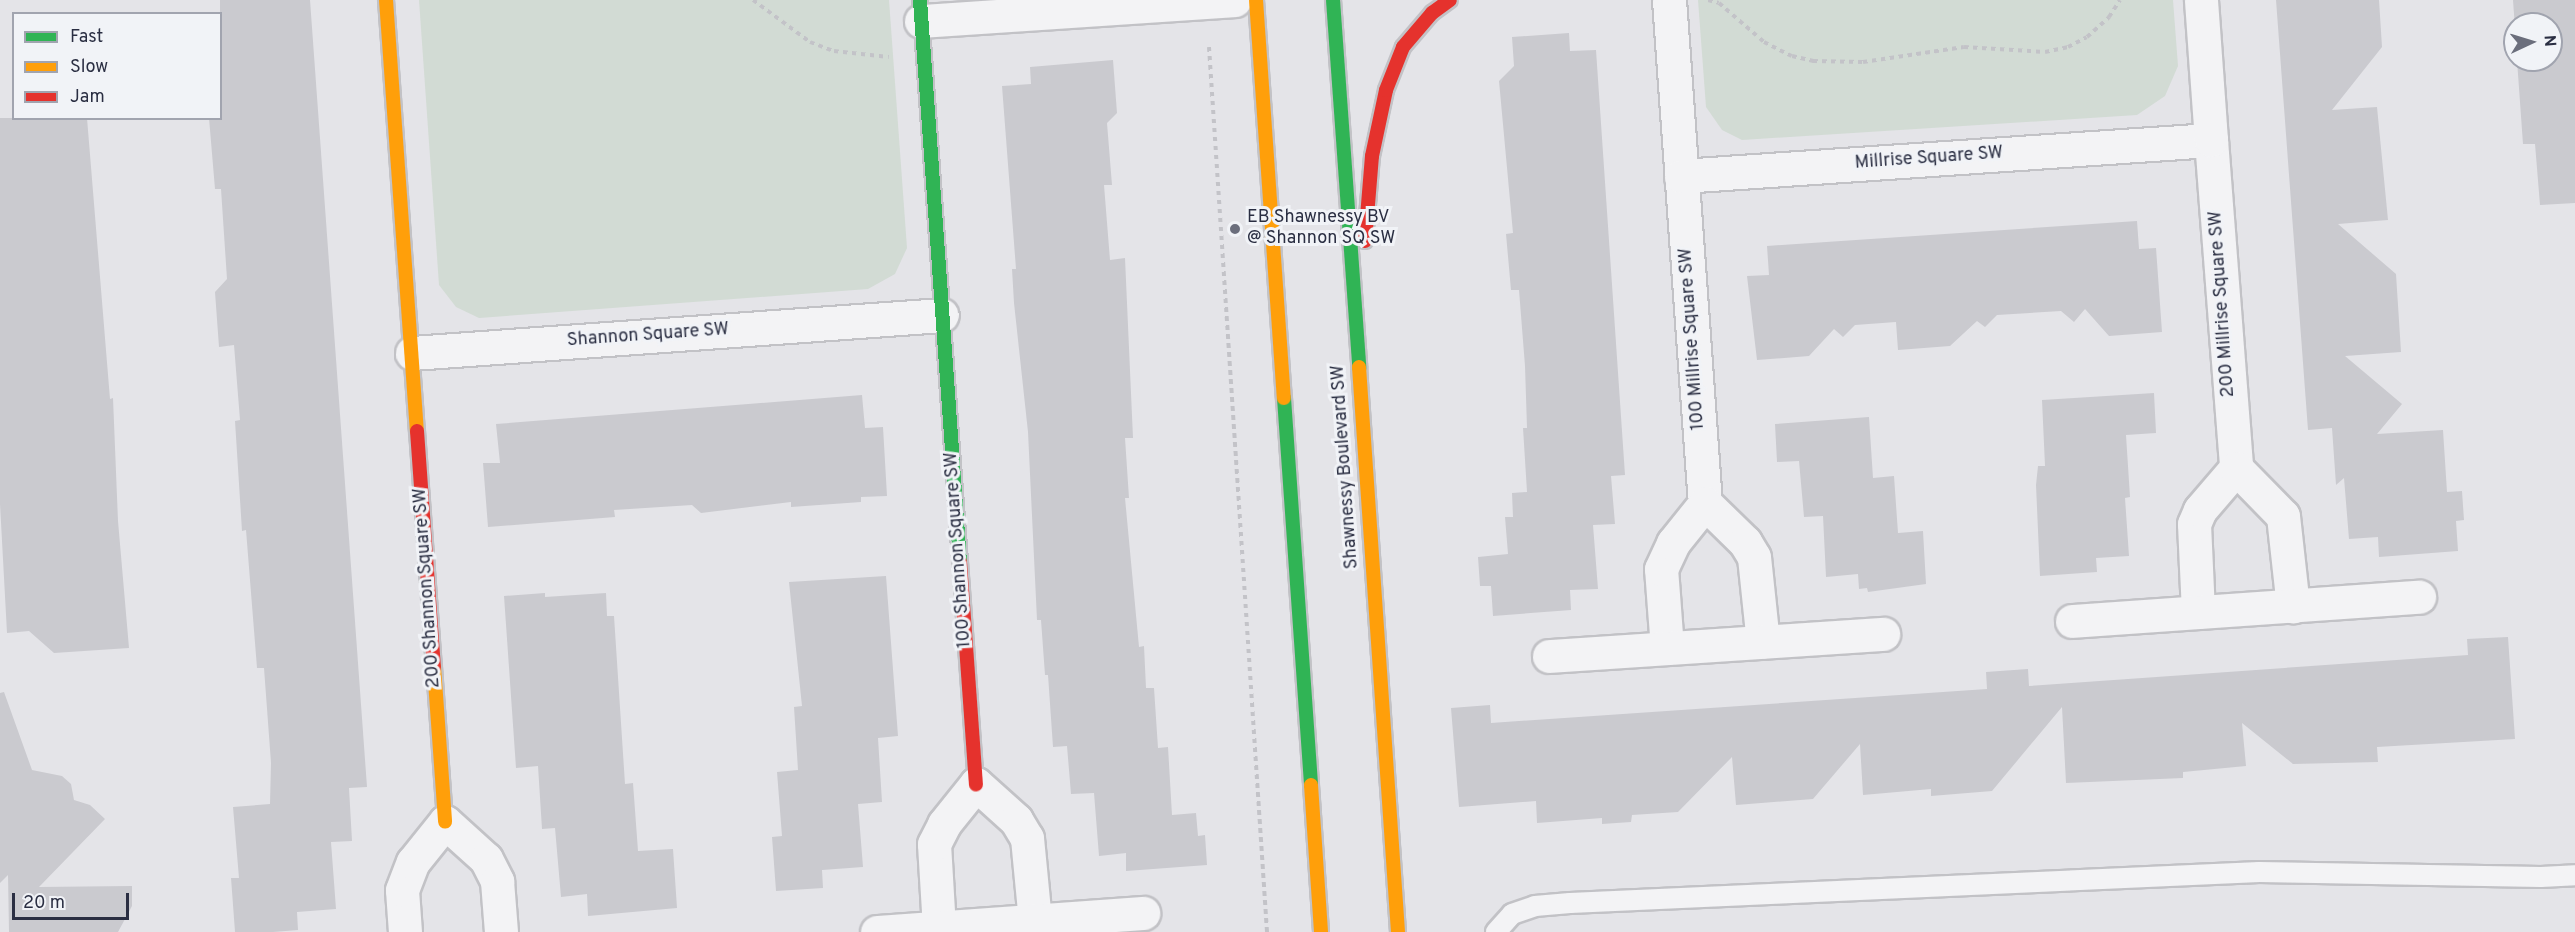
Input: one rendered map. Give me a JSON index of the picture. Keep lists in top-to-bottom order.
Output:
{
  "streets": {
    "main road": ["Shawnessy Boulevard SW", "100 Shannon Square SW", "200 Shannon Square SW"],
    "street": [
      "Millrise Square SW",
      "200 Millrise Square SW",
      "Shannon Square SW",
      "100 Millrise Square SW"
    ]
  },
  "crossings": [
    ["Millrise Square SW", "200 Millrise Square SW"],
    ["Millrise Square SW", "100 Millrise Square SW"],
    ["Shannon Square SW", "100 Shannon Square SW"],
    ["Shannon Square SW", "200 Shannon Square SW"]
  ],
  "places": ["EB Shawnessy BV @ Shannon SQ SW"],
  "legend": ["Fast", "Slow", "Jam"],
  "scale_bar": "20 m",
  "north": "right"
}
